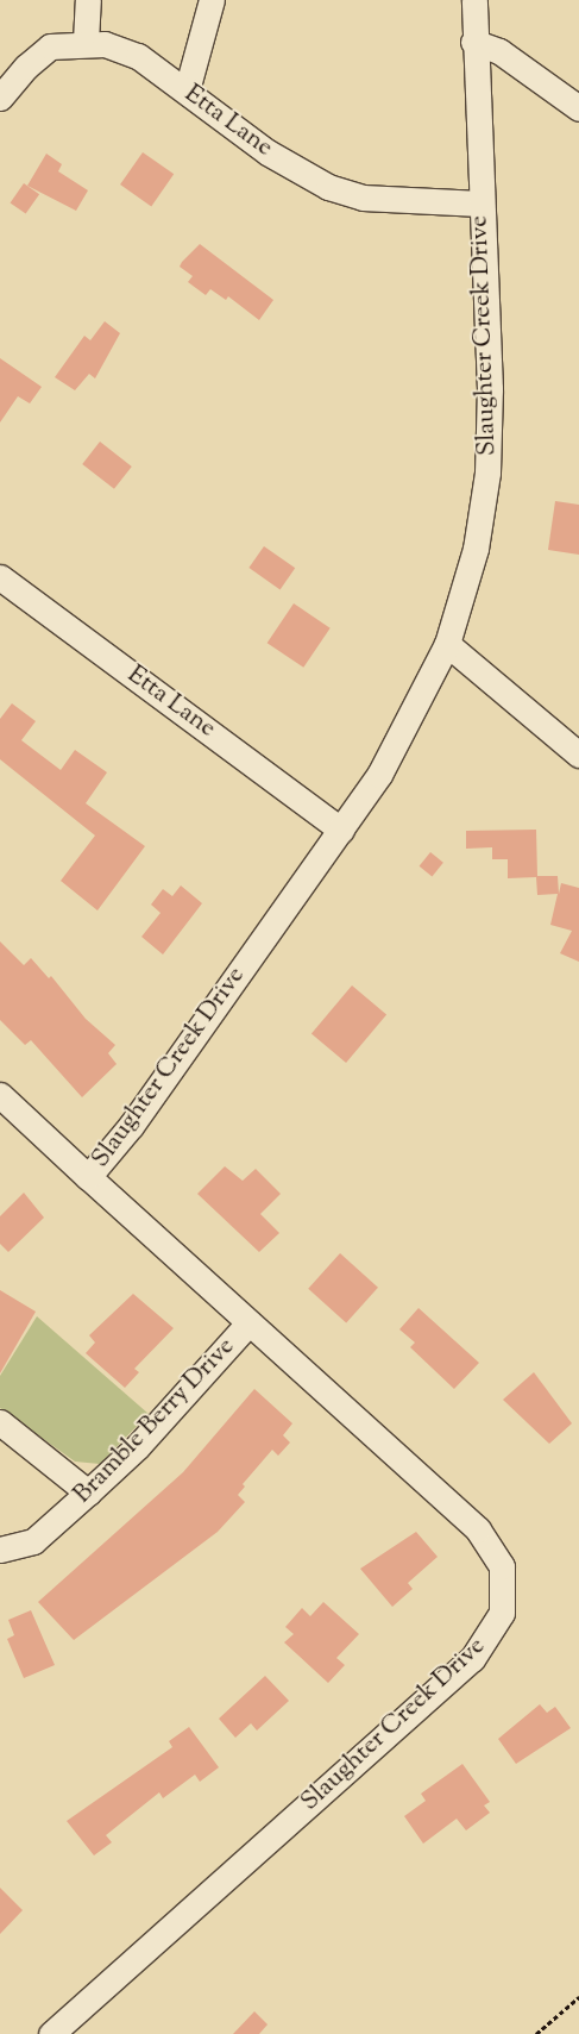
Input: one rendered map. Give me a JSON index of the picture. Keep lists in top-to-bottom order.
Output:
{
  "streets": {
    "street": ["Etta Lane", "Slaughter Creek Drive", "Bramble Berry Drive"]
  },
  "crossings": [
    ["Etta Lane", "Slaughter Creek Drive"],
    ["Slaughter Creek Drive", "Bramble Berry Drive"]
  ]
}
